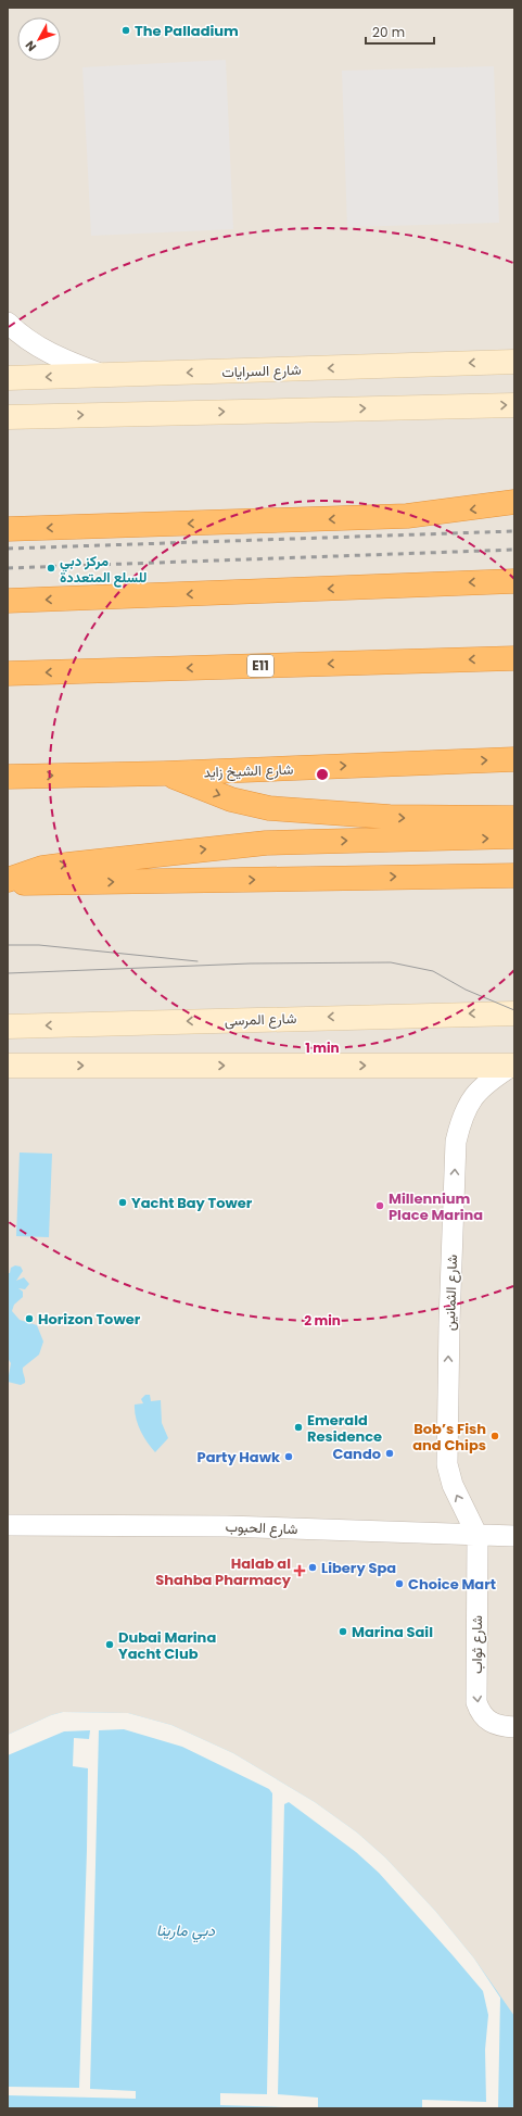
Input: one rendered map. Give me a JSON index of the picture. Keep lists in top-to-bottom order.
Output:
{
  "streets": {
    "highway": ["E11", "شارع الشيخ زايد"],
    "main road": ["شارع السرايات", "شارع المرسى"],
    "street": ["شارع الثمانين", "شارع الحبوب", "شارع ثواب"]
  },
  "crossings": [
    ["شارع الثمانين", "شارع الحبوب"],
    ["شارع الثمانين", "شارع ثواب"],
    ["شارع الحبوب", "شارع ثواب"]
  ],
  "one_way": ["شارع الثمانين", "شارع ثواب"],
  "water": ["دبي مارينا"],
  "places": {
    "other": [
      "The Palladium",
      "مركز دبي للسلع المتعددة",
      "Yacht Bay Tower",
      "Millennium Place Marina",
      "Horizon Tower",
      "Emerald Residence",
      "Bob’s Fish and Chips",
      "Cando",
      "Party Hawk",
      "Libery Spa",
      "Choice Mart",
      "Marina Sail",
      "Dubai Marina Yacht Club"
    ],
    "health": ["Halab al Shahba Pharmacy"]
  },
  "scale_bar": "20 m",
  "north": "bottom left",
  "rings": ["1 min", "2 min"]
}
